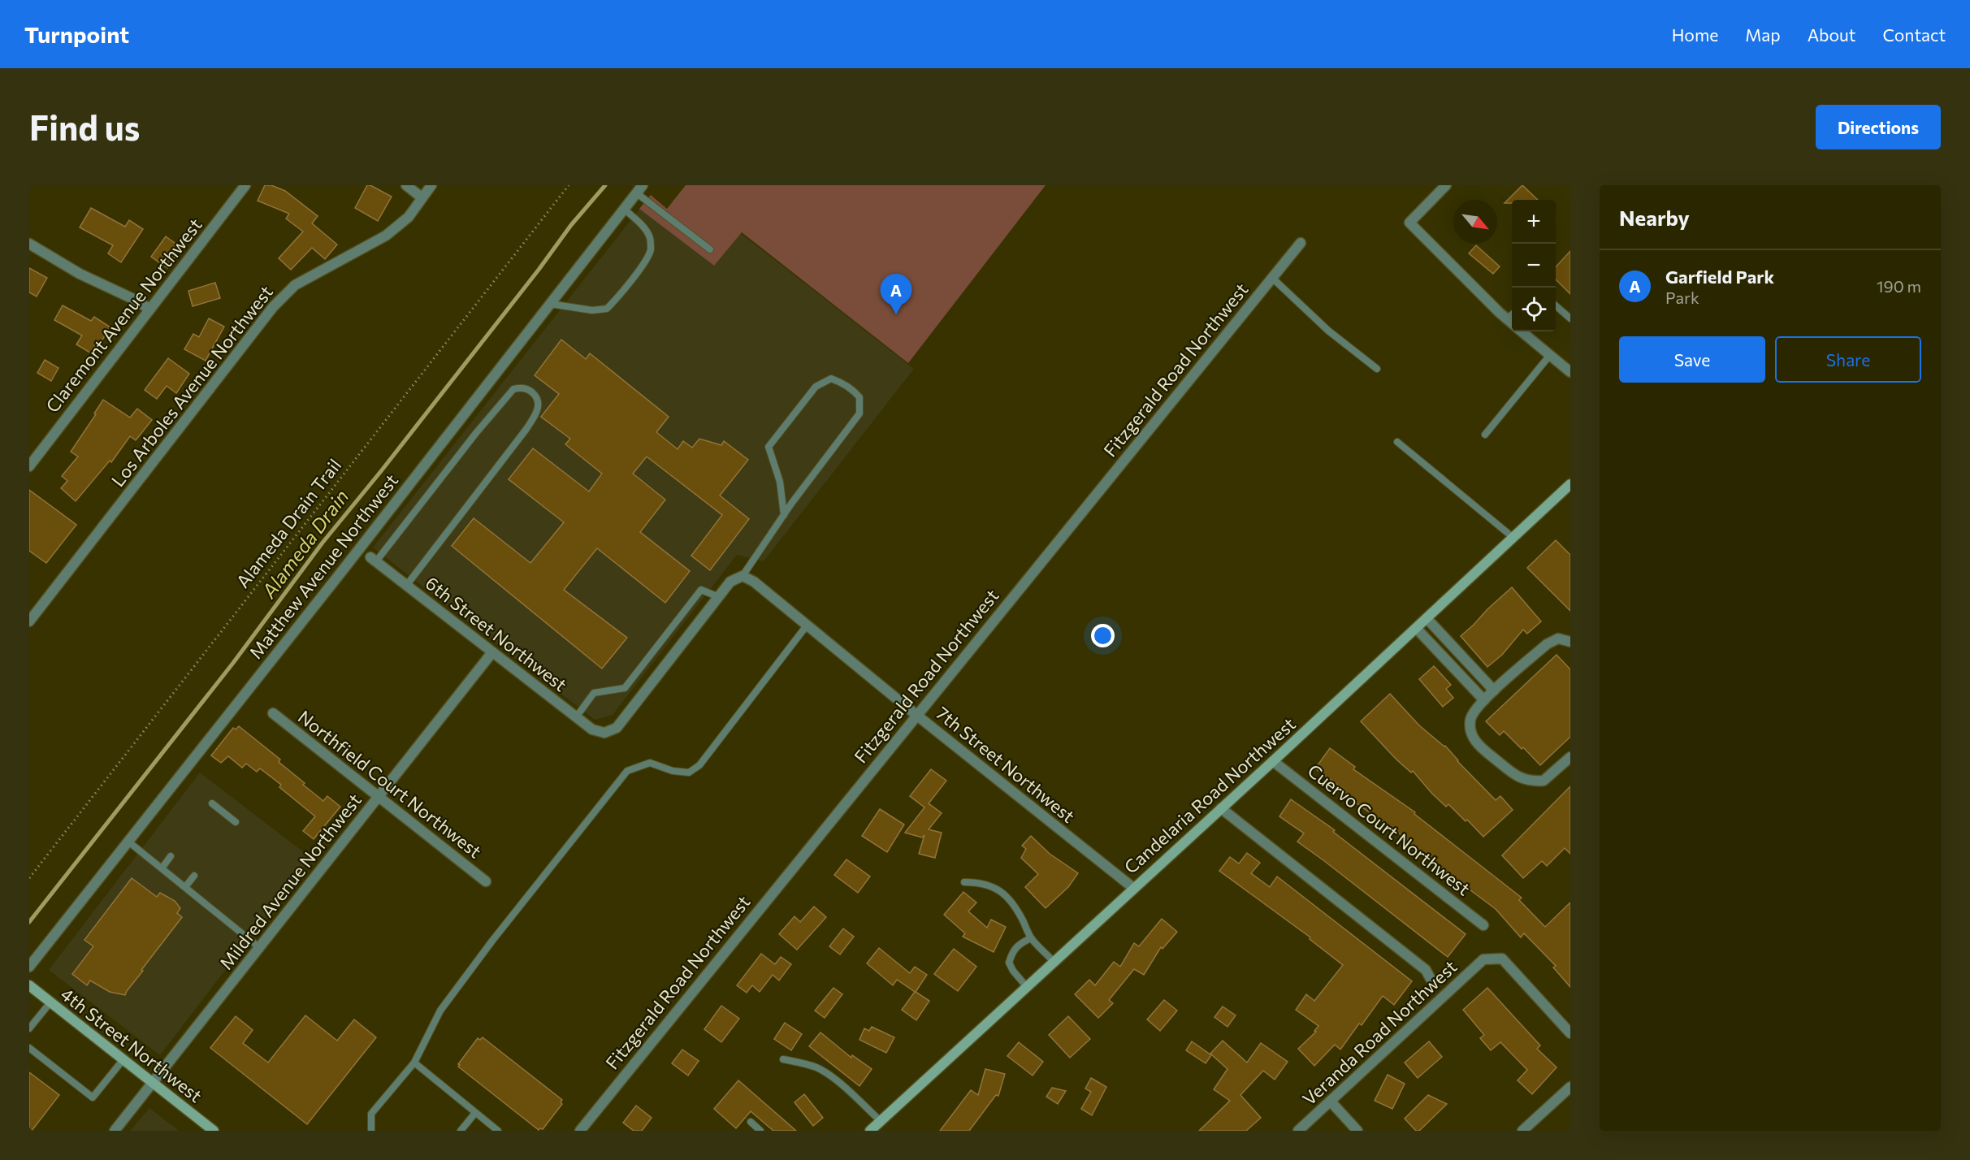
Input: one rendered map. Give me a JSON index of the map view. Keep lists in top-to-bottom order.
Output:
{
  "streets": {
    "main road": ["Candelaria Road Northwest", "4th Street Northwest"],
    "street": [
      "Claremont Avenue Northwest",
      "Fitzgerald Road Northwest",
      "Los Arboles Avenue Northwest",
      "Matthew Avenue Northwest",
      "6th Street Northwest",
      "7th Street Northwest",
      "Northfield Court Northwest",
      "Cuervo Court Northwest",
      "Mildred Avenue Northwest",
      "Veranda Road Northwest"
    ],
    "path": ["Alameda Drain Trail"]
  },
  "crossings": [
    ["Fitzgerald Road Northwest", "7th Street Northwest"],
    ["6th Street Northwest", "Mildred Avenue Northwest"],
    ["7th Street Northwest", "Candelaria Road Northwest"],
    ["Northfield Court Northwest", "Mildred Avenue Northwest"],
    ["Candelaria Road Northwest", "Cuervo Court Northwest"],
    ["Mildred Avenue Northwest", "4th Street Northwest"]
  ],
  "water": ["Alameda Drain"],
  "north": "bottom right",
  "page": {
    "header": "Turnpoint",
    "nav": [
      "Home",
      "Map",
      "About",
      "Contact"
    ],
    "buttons": [
      "Directions",
      ["Save", "Share"]
    ],
    "title": "Find us",
    "heading": "Nearby",
    "map_buttons": ["+", "−"],
    "list": [
      {
        "mark": "A",
        "name": "Garfield Park",
        "note": "Park",
        "value": "190 m"
      }
    ],
    "pins": "A"
  }
}
